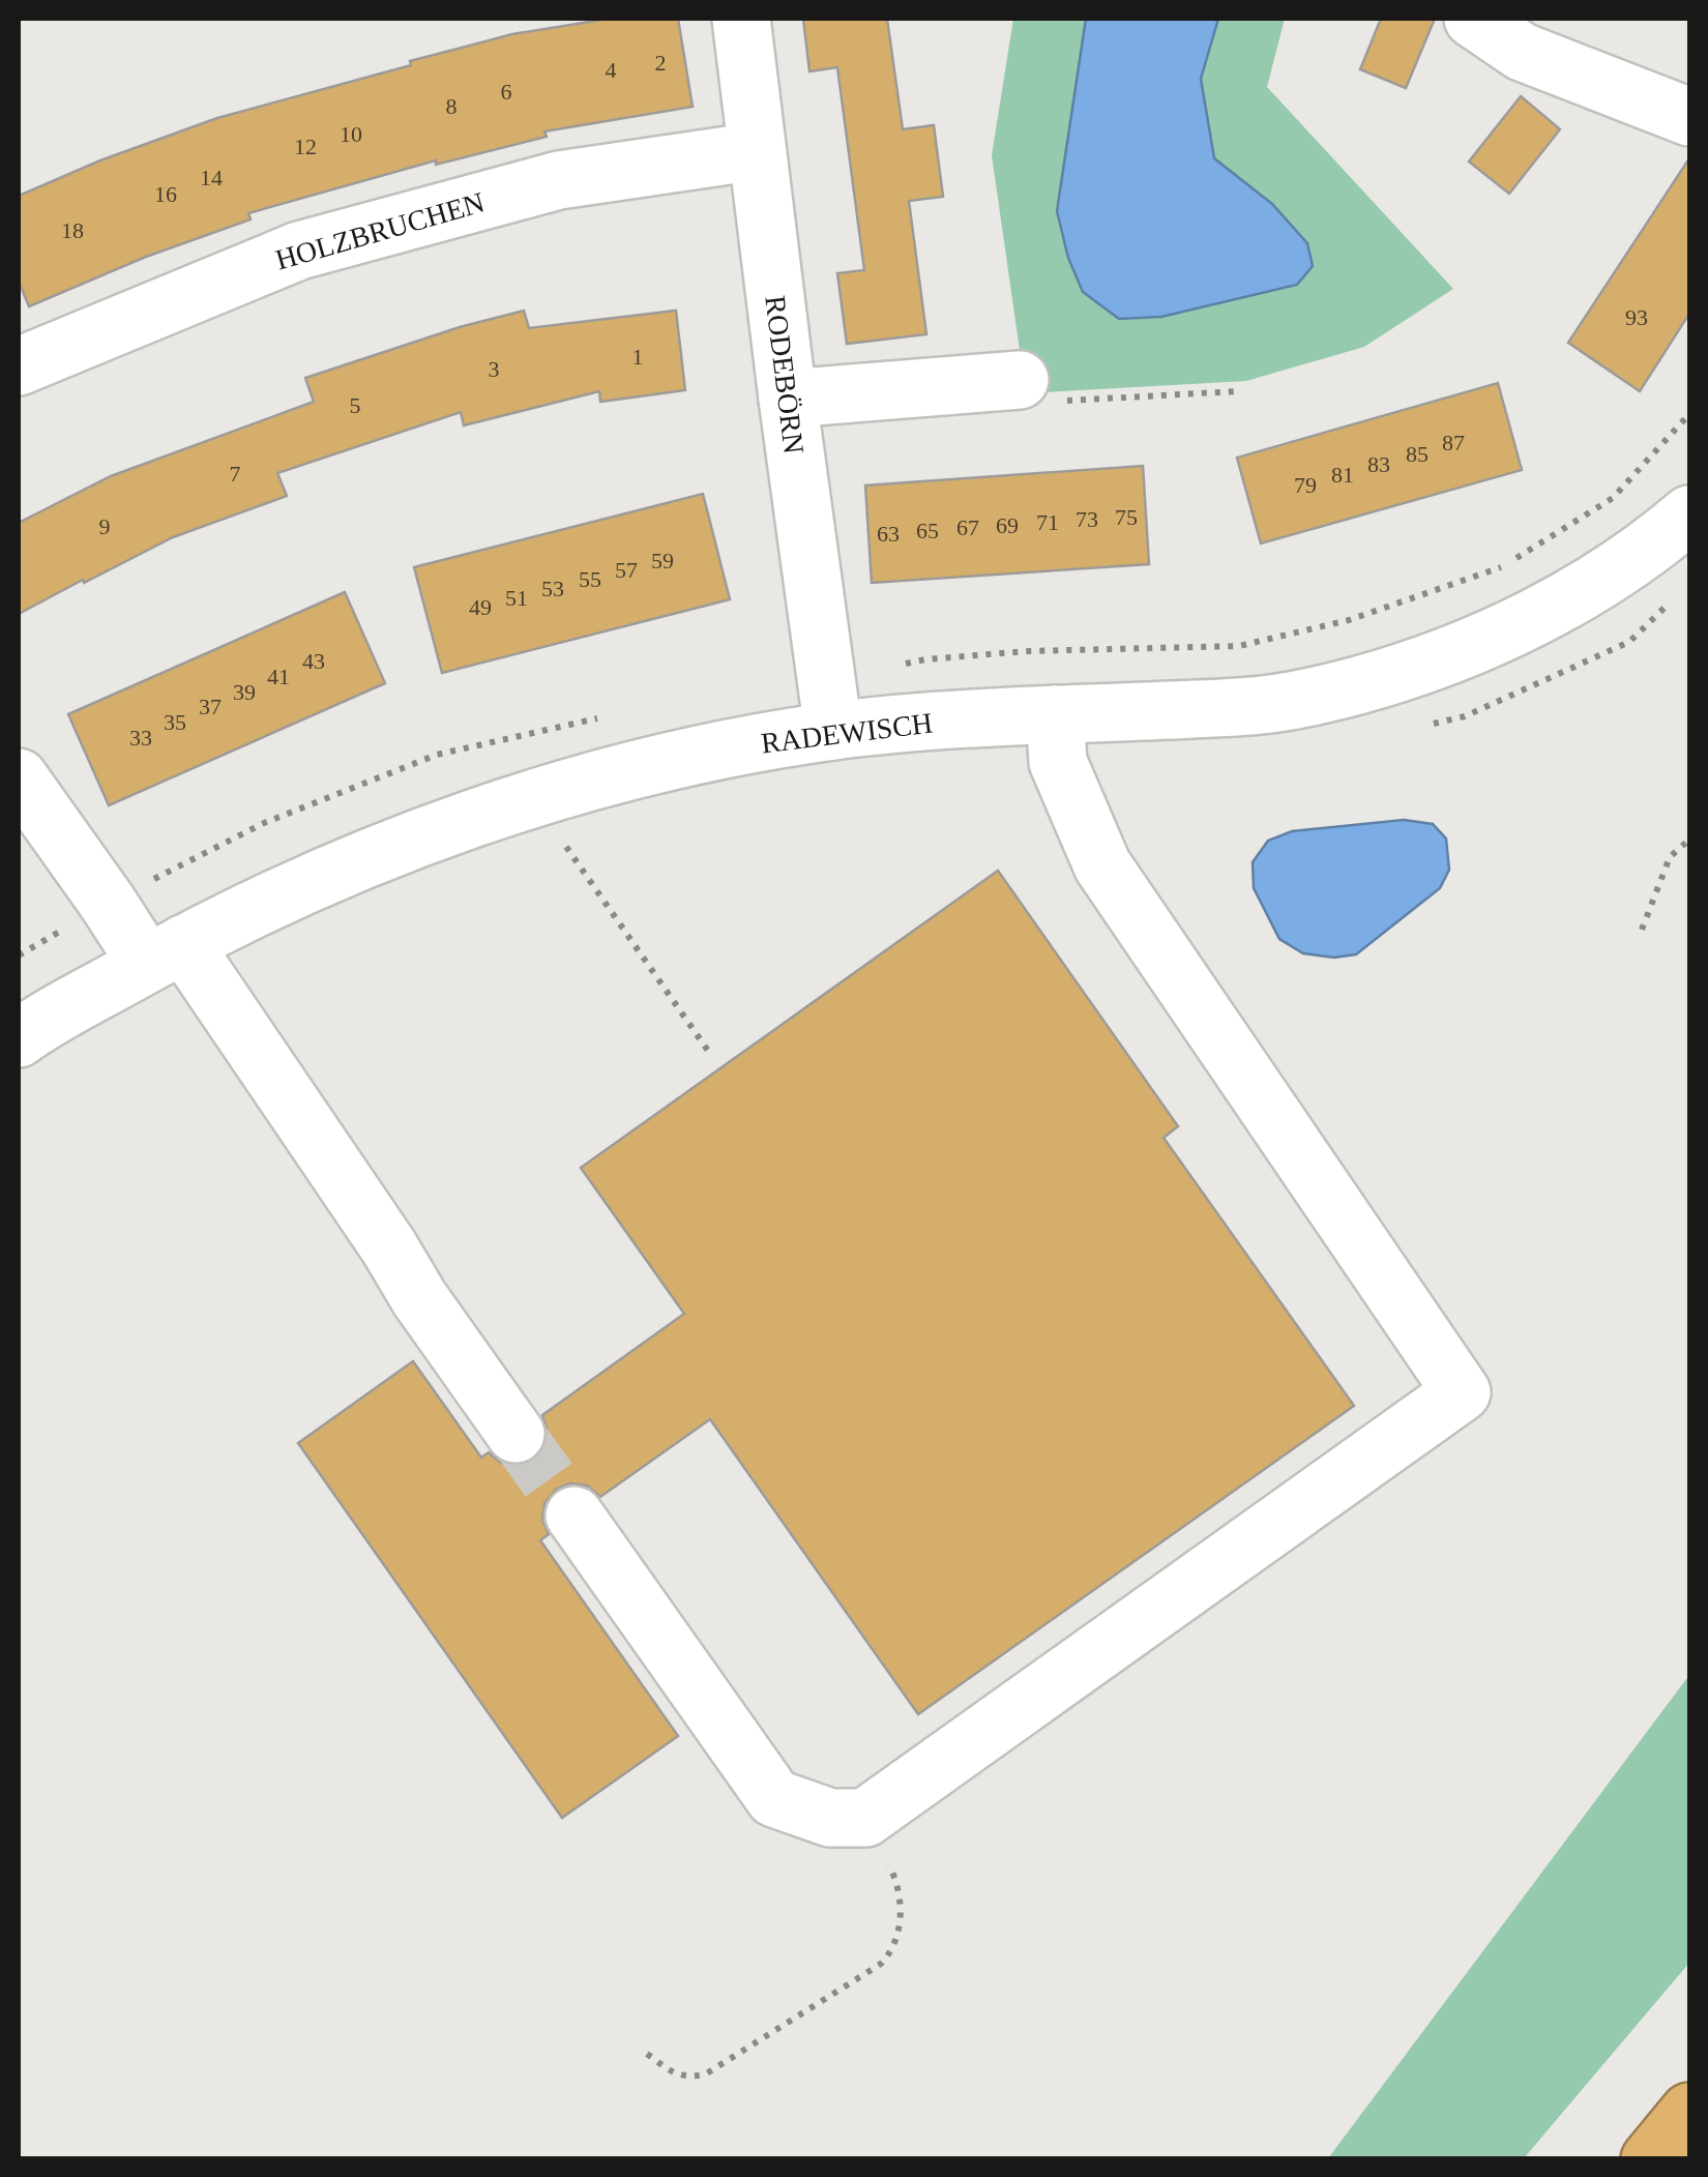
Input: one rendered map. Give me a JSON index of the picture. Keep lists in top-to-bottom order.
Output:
{
  "streets": {
    "street": ["HOLZBRUCHEN", "RODEBÖRN", "RADEWISCH"]
  },
  "crossings": [
    ["HOLZBRUCHEN", "RODEBÖRN"],
    ["RODEBÖRN", "RADEWISCH"]
  ],
  "house_numbers": [
    "2",
    "4",
    "6",
    "8",
    "10",
    "12",
    "14",
    "16",
    "18",
    "93",
    "1",
    "3",
    "5",
    "87",
    "85",
    "83",
    "7",
    "81",
    "79",
    "75",
    "73",
    "71",
    "69",
    "9",
    "67",
    "65",
    "63",
    "59",
    "57",
    "55",
    "53",
    "51",
    "49",
    "43",
    "41",
    "39",
    "37",
    "35",
    "33"
  ]
}
